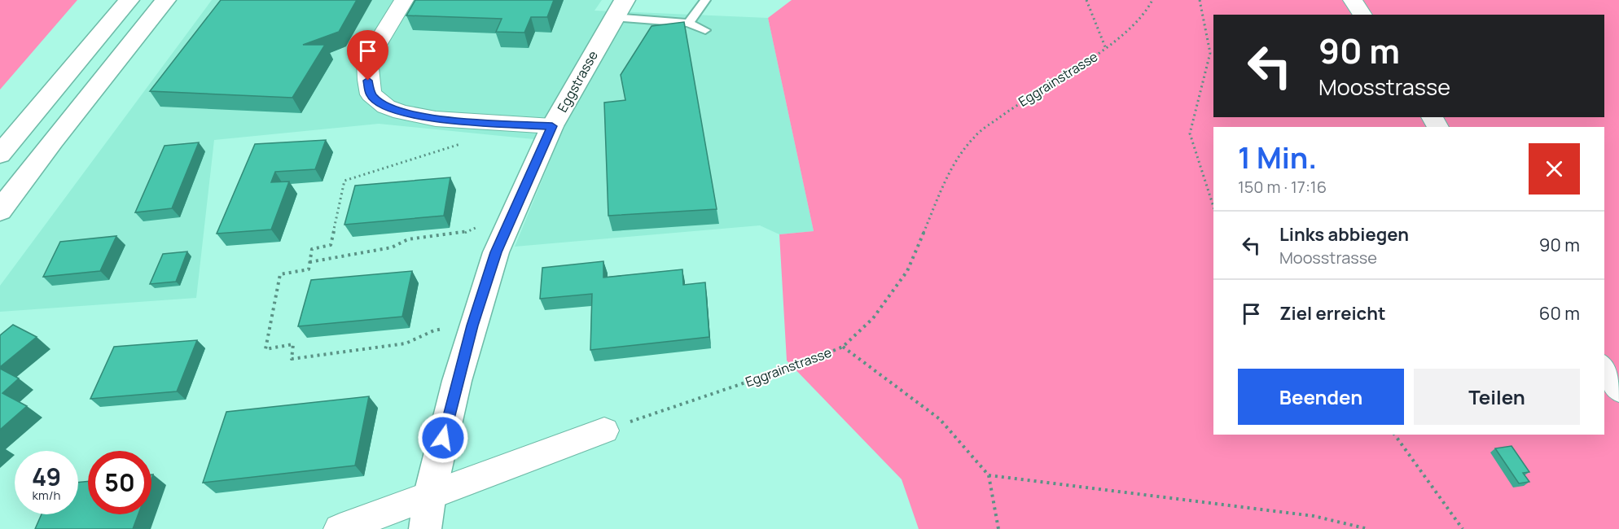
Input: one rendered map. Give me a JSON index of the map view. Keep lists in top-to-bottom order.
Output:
{
  "streets": {
    "main road": ["Eggstrasse"],
    "path": ["Eggrainstrasse"]
  },
  "page": {
    "turn": ["90 m", "Moosstrasse"],
    "heading": ["1 Min.", "150 m · 17:16"],
    "list": [
      {
        "name": "Links abbiegen",
        "note": "Moosstrasse",
        "value": "90 m"
      },
      {
        "name": "Ziel erreicht",
        "value": "60 m"
      }
    ],
    "buttons": ["Beenden", "Teilen"],
    "speed": "49 km/h",
    "limit": "50"
  }
}
